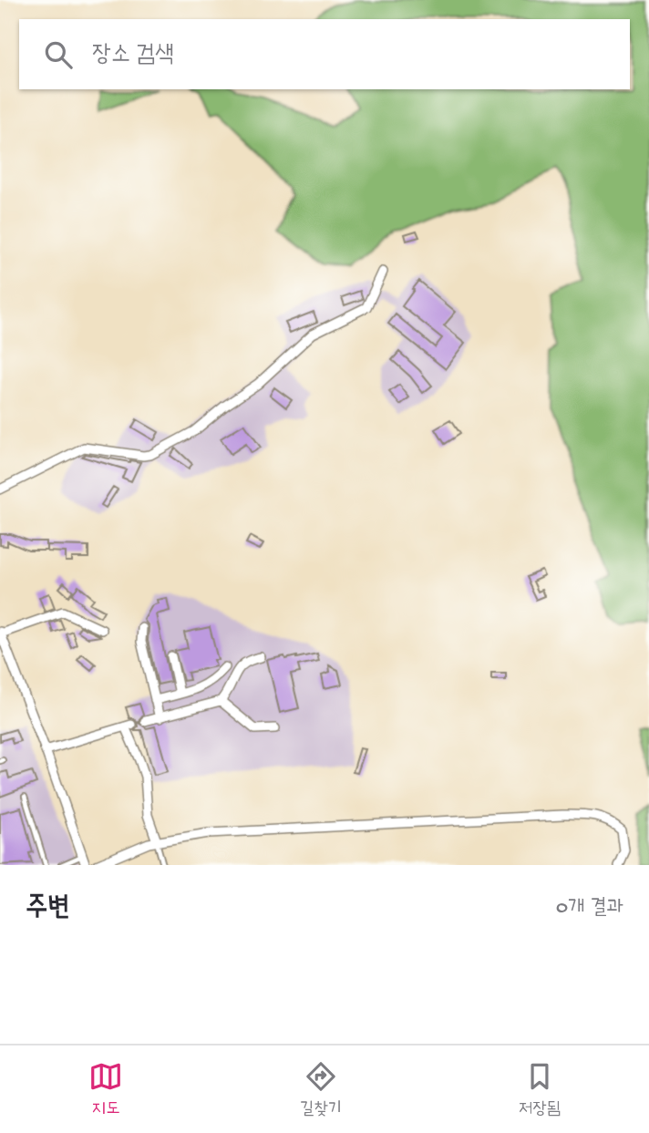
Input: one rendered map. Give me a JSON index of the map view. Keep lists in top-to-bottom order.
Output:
{
  "page": {
    "search": "장소 검색",
    "heading": ["주변", "0개 결과"],
    "nav": ["지도", "길찾기", "저장됨"]
  }
}
